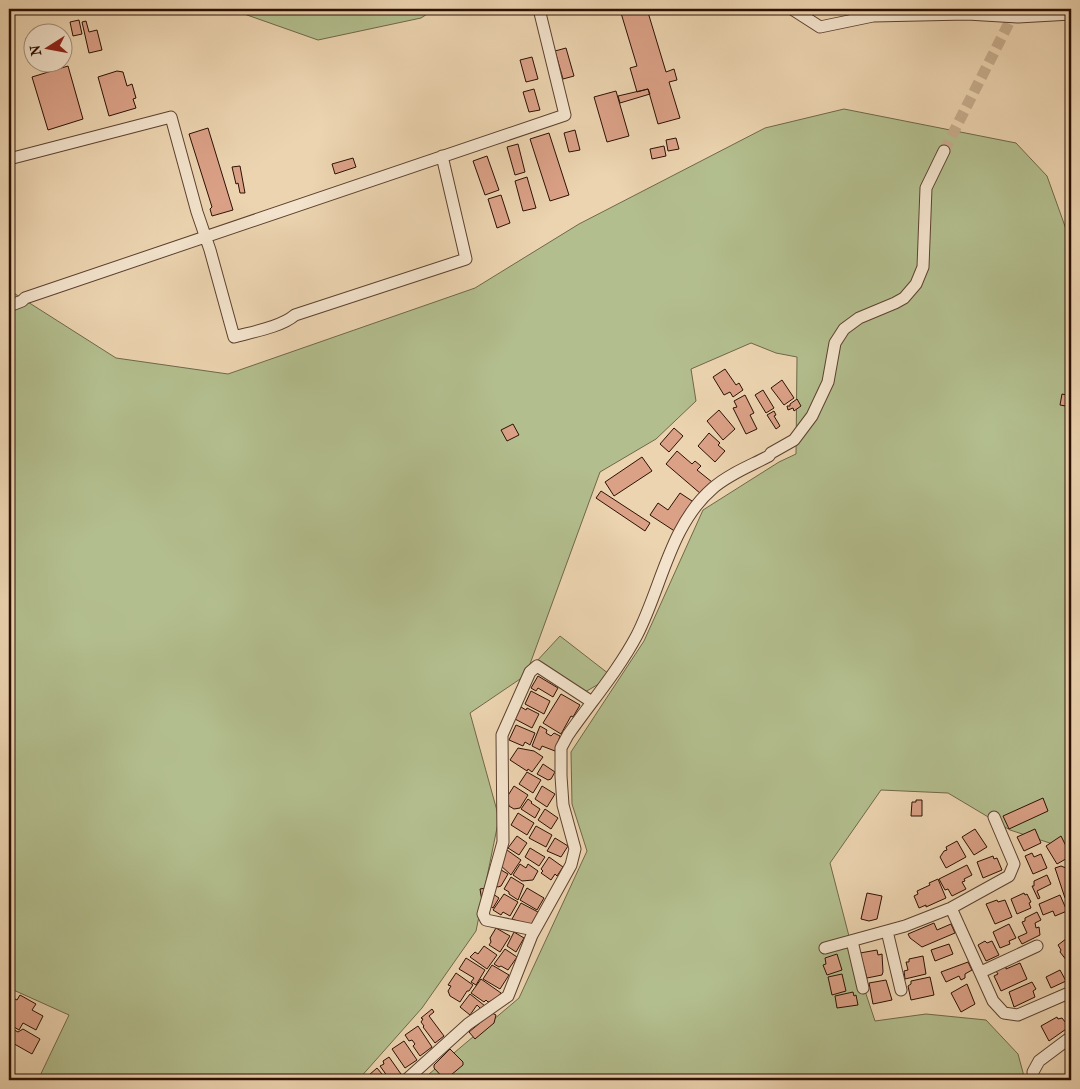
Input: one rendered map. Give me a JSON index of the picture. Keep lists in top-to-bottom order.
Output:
{
  "north": "left"
}
